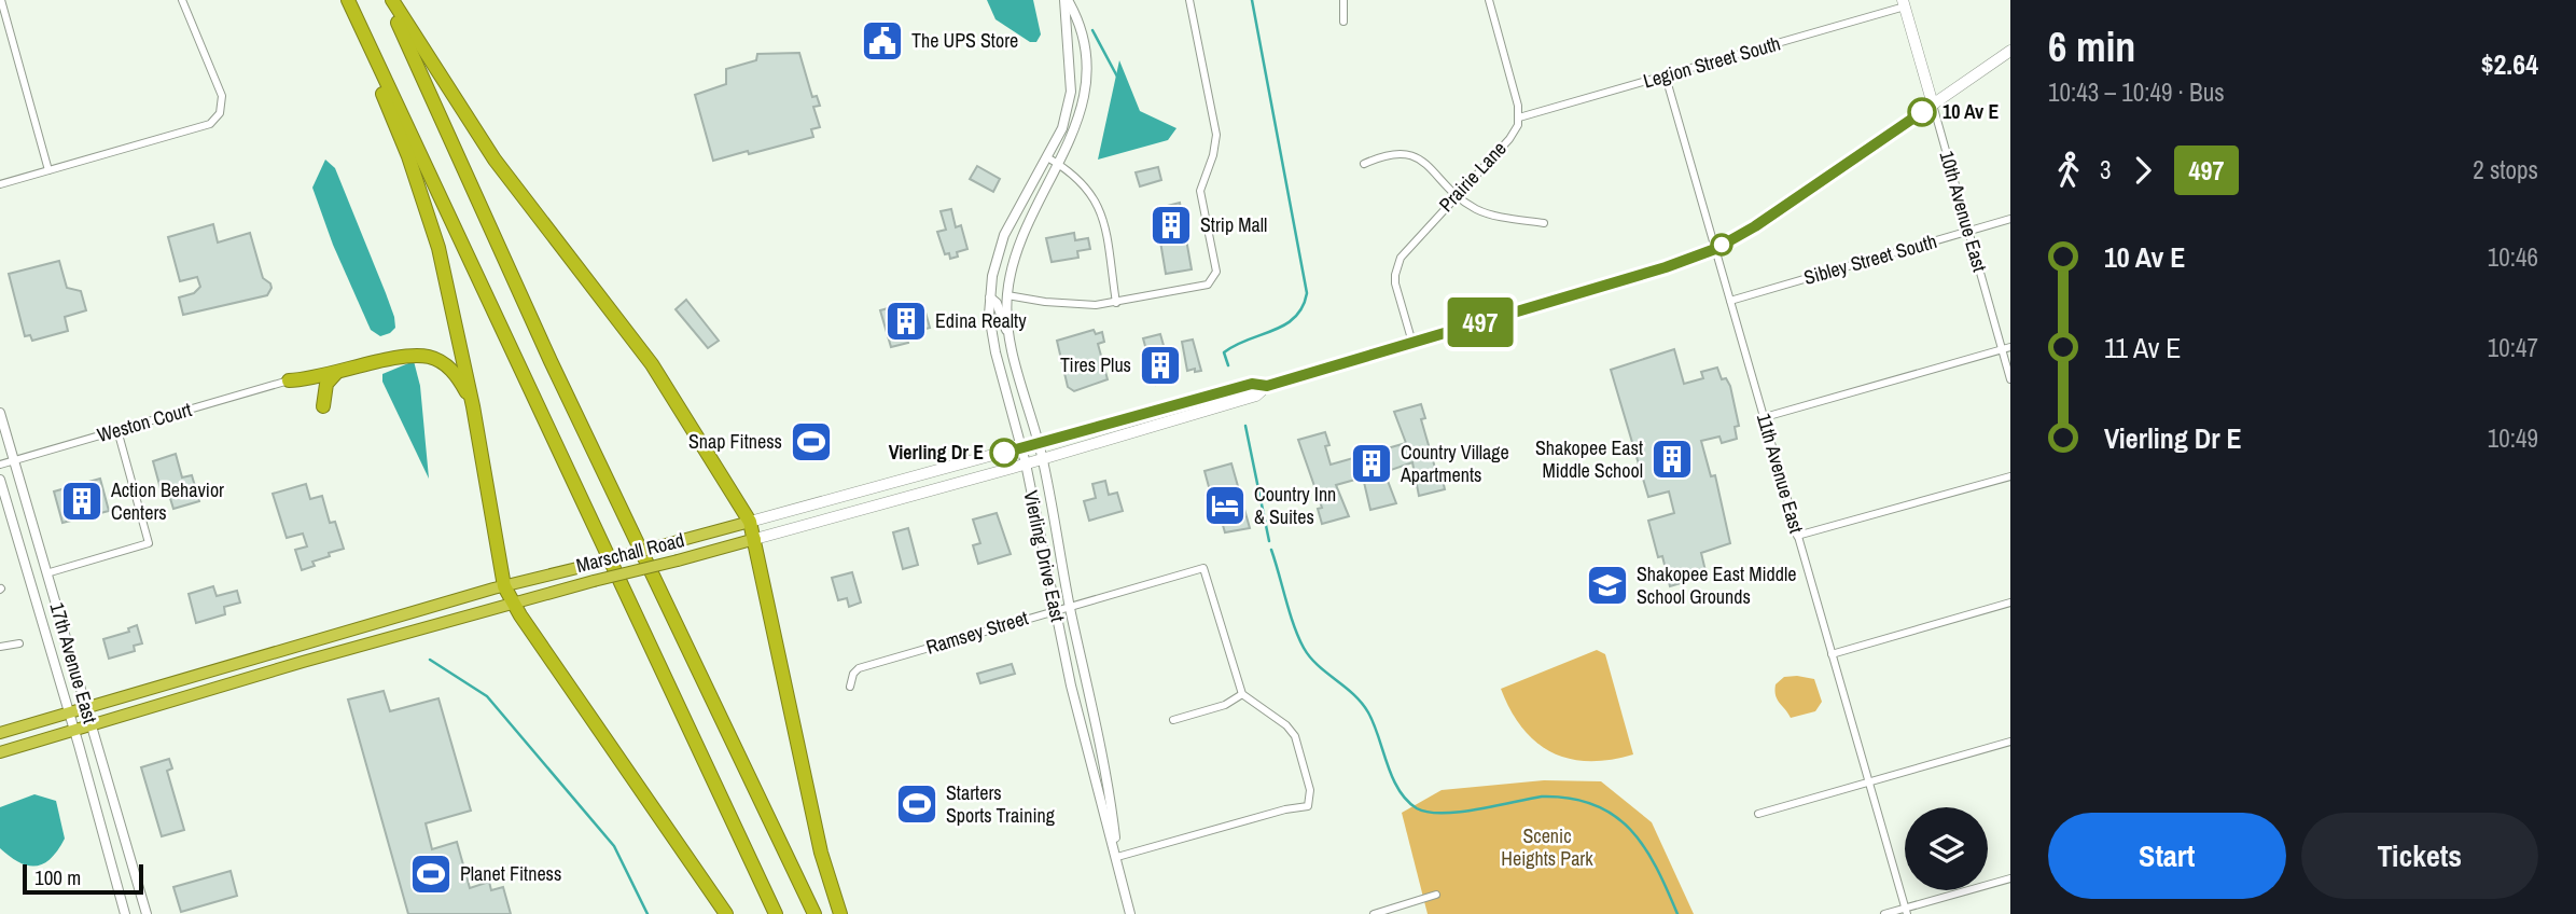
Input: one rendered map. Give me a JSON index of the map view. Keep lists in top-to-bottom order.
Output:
{
  "streets": {
    "highway": ["Marschall Road"],
    "main road": ["10th Avenue East"],
    "street": [
      "Legion Street South",
      "Prairie Lane",
      "Sibley Street South",
      "Weston Court",
      "11th Avenue East",
      "Vierling Drive East",
      "Ramsey Street",
      "17th Avenue East"
    ]
  },
  "crossings": [
    ["Legion Street South", "Prairie Lane"],
    ["Legion Street South", "10th Avenue East"],
    ["Legion Street South", "11th Avenue East"],
    ["Prairie Lane", "Marschall Road"],
    ["10th Avenue East", "Sibley Street South"],
    ["10th Avenue East", "Marschall Road"],
    ["Sibley Street South", "11th Avenue East"],
    ["Weston Court", "17th Avenue East"],
    ["11th Avenue East", "Marschall Road"],
    ["Marschall Road", "Vierling Drive East"],
    ["Marschall Road", "17th Avenue East"],
    ["Vierling Drive East", "Ramsey Street"]
  ],
  "parks": ["Scenic Heights Park"],
  "places": {
    "public building": ["The UPS Store"],
    "other": ["10 Av E", "Vierling Dr E"],
    "building": [
      "Strip Mall",
      "Edina Realty",
      "Tires Plus",
      "Shakopee East Middle School",
      "Country Village Apartments",
      "Action Behavior Centers"
    ],
    "sports": ["Snap Fitness", "Starters Sports Training", "Planet Fitness"],
    "hotel": ["Country Inn & Suites"],
    "school or university": ["Shakopee East Middle School Grounds"]
  },
  "lines": ["bus line 497"],
  "scale_bar": "100 m",
  "page": {
    "on_map": "497",
    "heading": ["6 min", "10:43 – 10:49 · Bus", "$2.64"],
    "legs": ["3", "497", "2 stops"],
    "list": [
      {
        "name": "10 Av E",
        "value": "10:46"
      },
      {
        "name": "11 Av E",
        "value": "10:47"
      },
      {
        "name": "Vierling Dr E",
        "value": "10:49"
      }
    ],
    "buttons": ["Start", "Tickets"],
    "scale": "100 m"
  }
}
